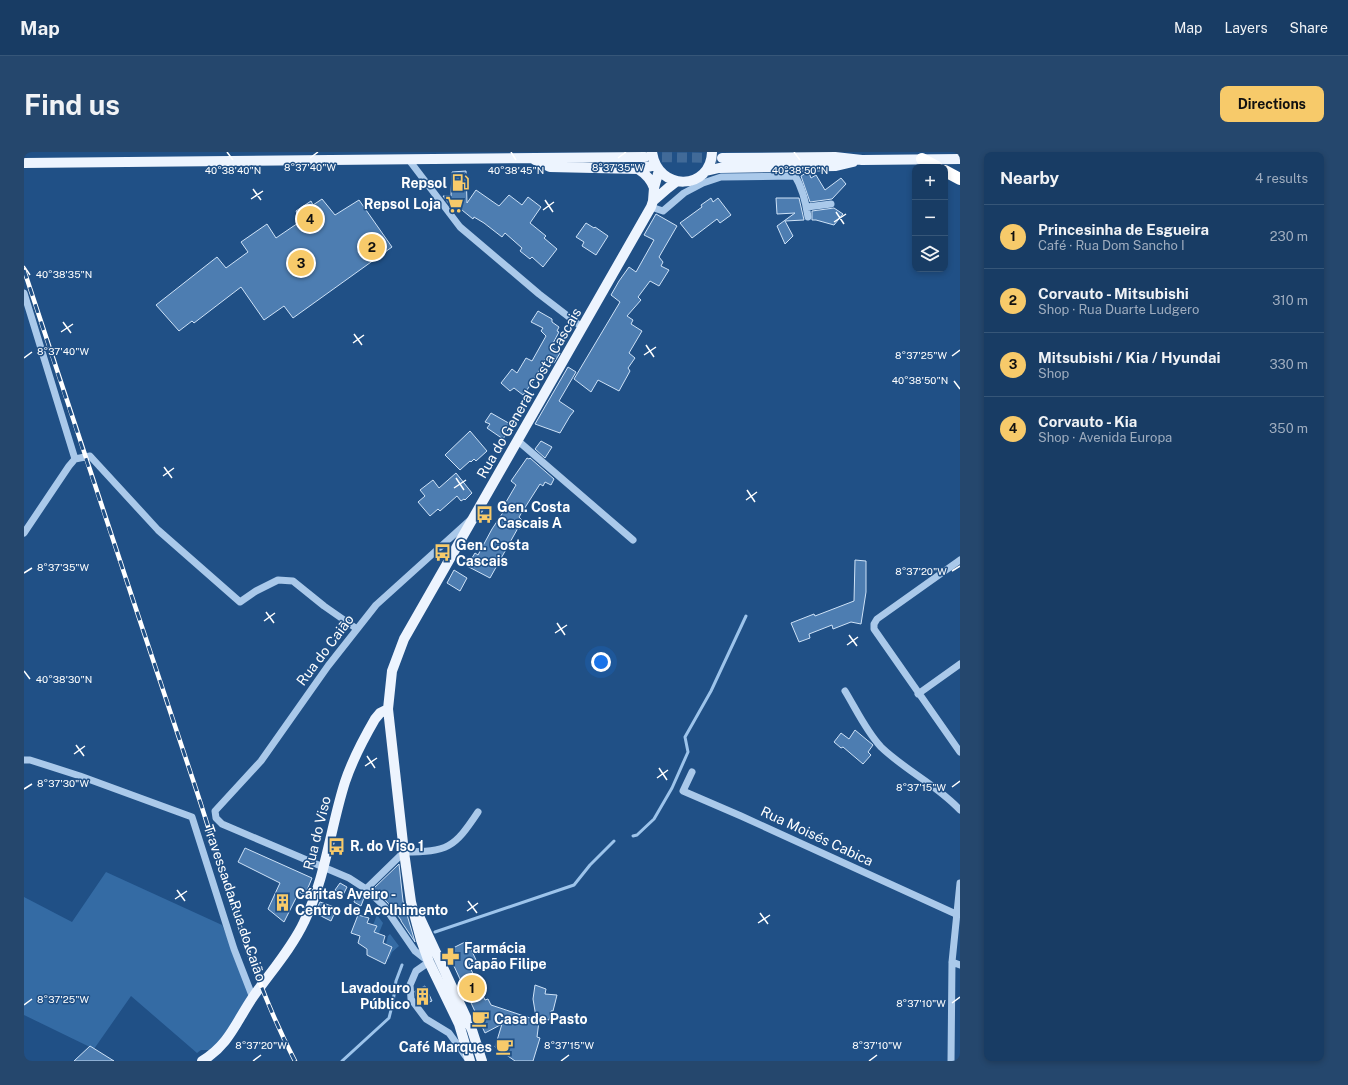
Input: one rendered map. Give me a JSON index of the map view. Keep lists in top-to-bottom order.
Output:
{
  "streets": {
    "main road": ["Rua do General Costa Cascais", "Rua do Viso"],
    "street": ["Rua do Caião", "Rua Moisés Cabica", "Travessa da Rua do Caião"]
  },
  "crossings": [
    ["Rua do General Costa Cascais", "Rua do Caião"],
    ["Rua do General Costa Cascais", "Rua do Viso"],
    ["Rua do Caião", "Rua do Viso"],
    ["Rua do Viso", "Travessa da Rua do Caião"]
  ],
  "places": {
    "fuel station": ["Repsol"],
    "supermarket": ["Repsol Loja"],
    "bus stop": ["Gen. Costa Cascais A", "Gen. Costa Cascais", "R. do Viso 1"],
    "building": ["Cáritas Aveiro - Centro de Acolhimento", "Lavadouro Público"],
    "pharmacy": ["Farmácia Capão Filipe"],
    "cafe": ["Casa de Pasto", "Café Marques"]
  },
  "page": {
    "header": "Map",
    "nav": ["Map", "Layers", "Share"],
    "buttons": "Directions",
    "title": "Find us",
    "heading": ["Nearby", "4 results"],
    "map_buttons": ["+", "−"],
    "pins": [
      "4",
      "2",
      "3",
      "1"
    ],
    "list": [
      {
        "mark": "1",
        "name": "Princesinha de Esgueira",
        "note": "Café · Rua Dom Sancho I",
        "value": "230 m"
      },
      {
        "mark": "2",
        "name": "Corvauto - Mitsubishi",
        "note": "Shop · Rua Duarte Ludgero",
        "value": "310 m"
      },
      {
        "mark": "3",
        "name": "Mitsubishi / Kia / Hyundai",
        "note": "Shop",
        "value": "330 m"
      },
      {
        "mark": "4",
        "name": "Corvauto - Kia",
        "note": "Shop · Avenida Europa",
        "value": "350 m"
      }
    ]
  },
  "coordinates": [
    "8°37'35\"W",
    "8°37'40\"W",
    "40°38'40\"N",
    "40°38'45\"N",
    "40°38'50\"N",
    "40°38'35\"N",
    "8°37'25\"W",
    "8°37'20\"W",
    "40°38'30\"N",
    "8°37'30\"W",
    "8°37'15\"W",
    "8°37'10\"W"
  ]
}
